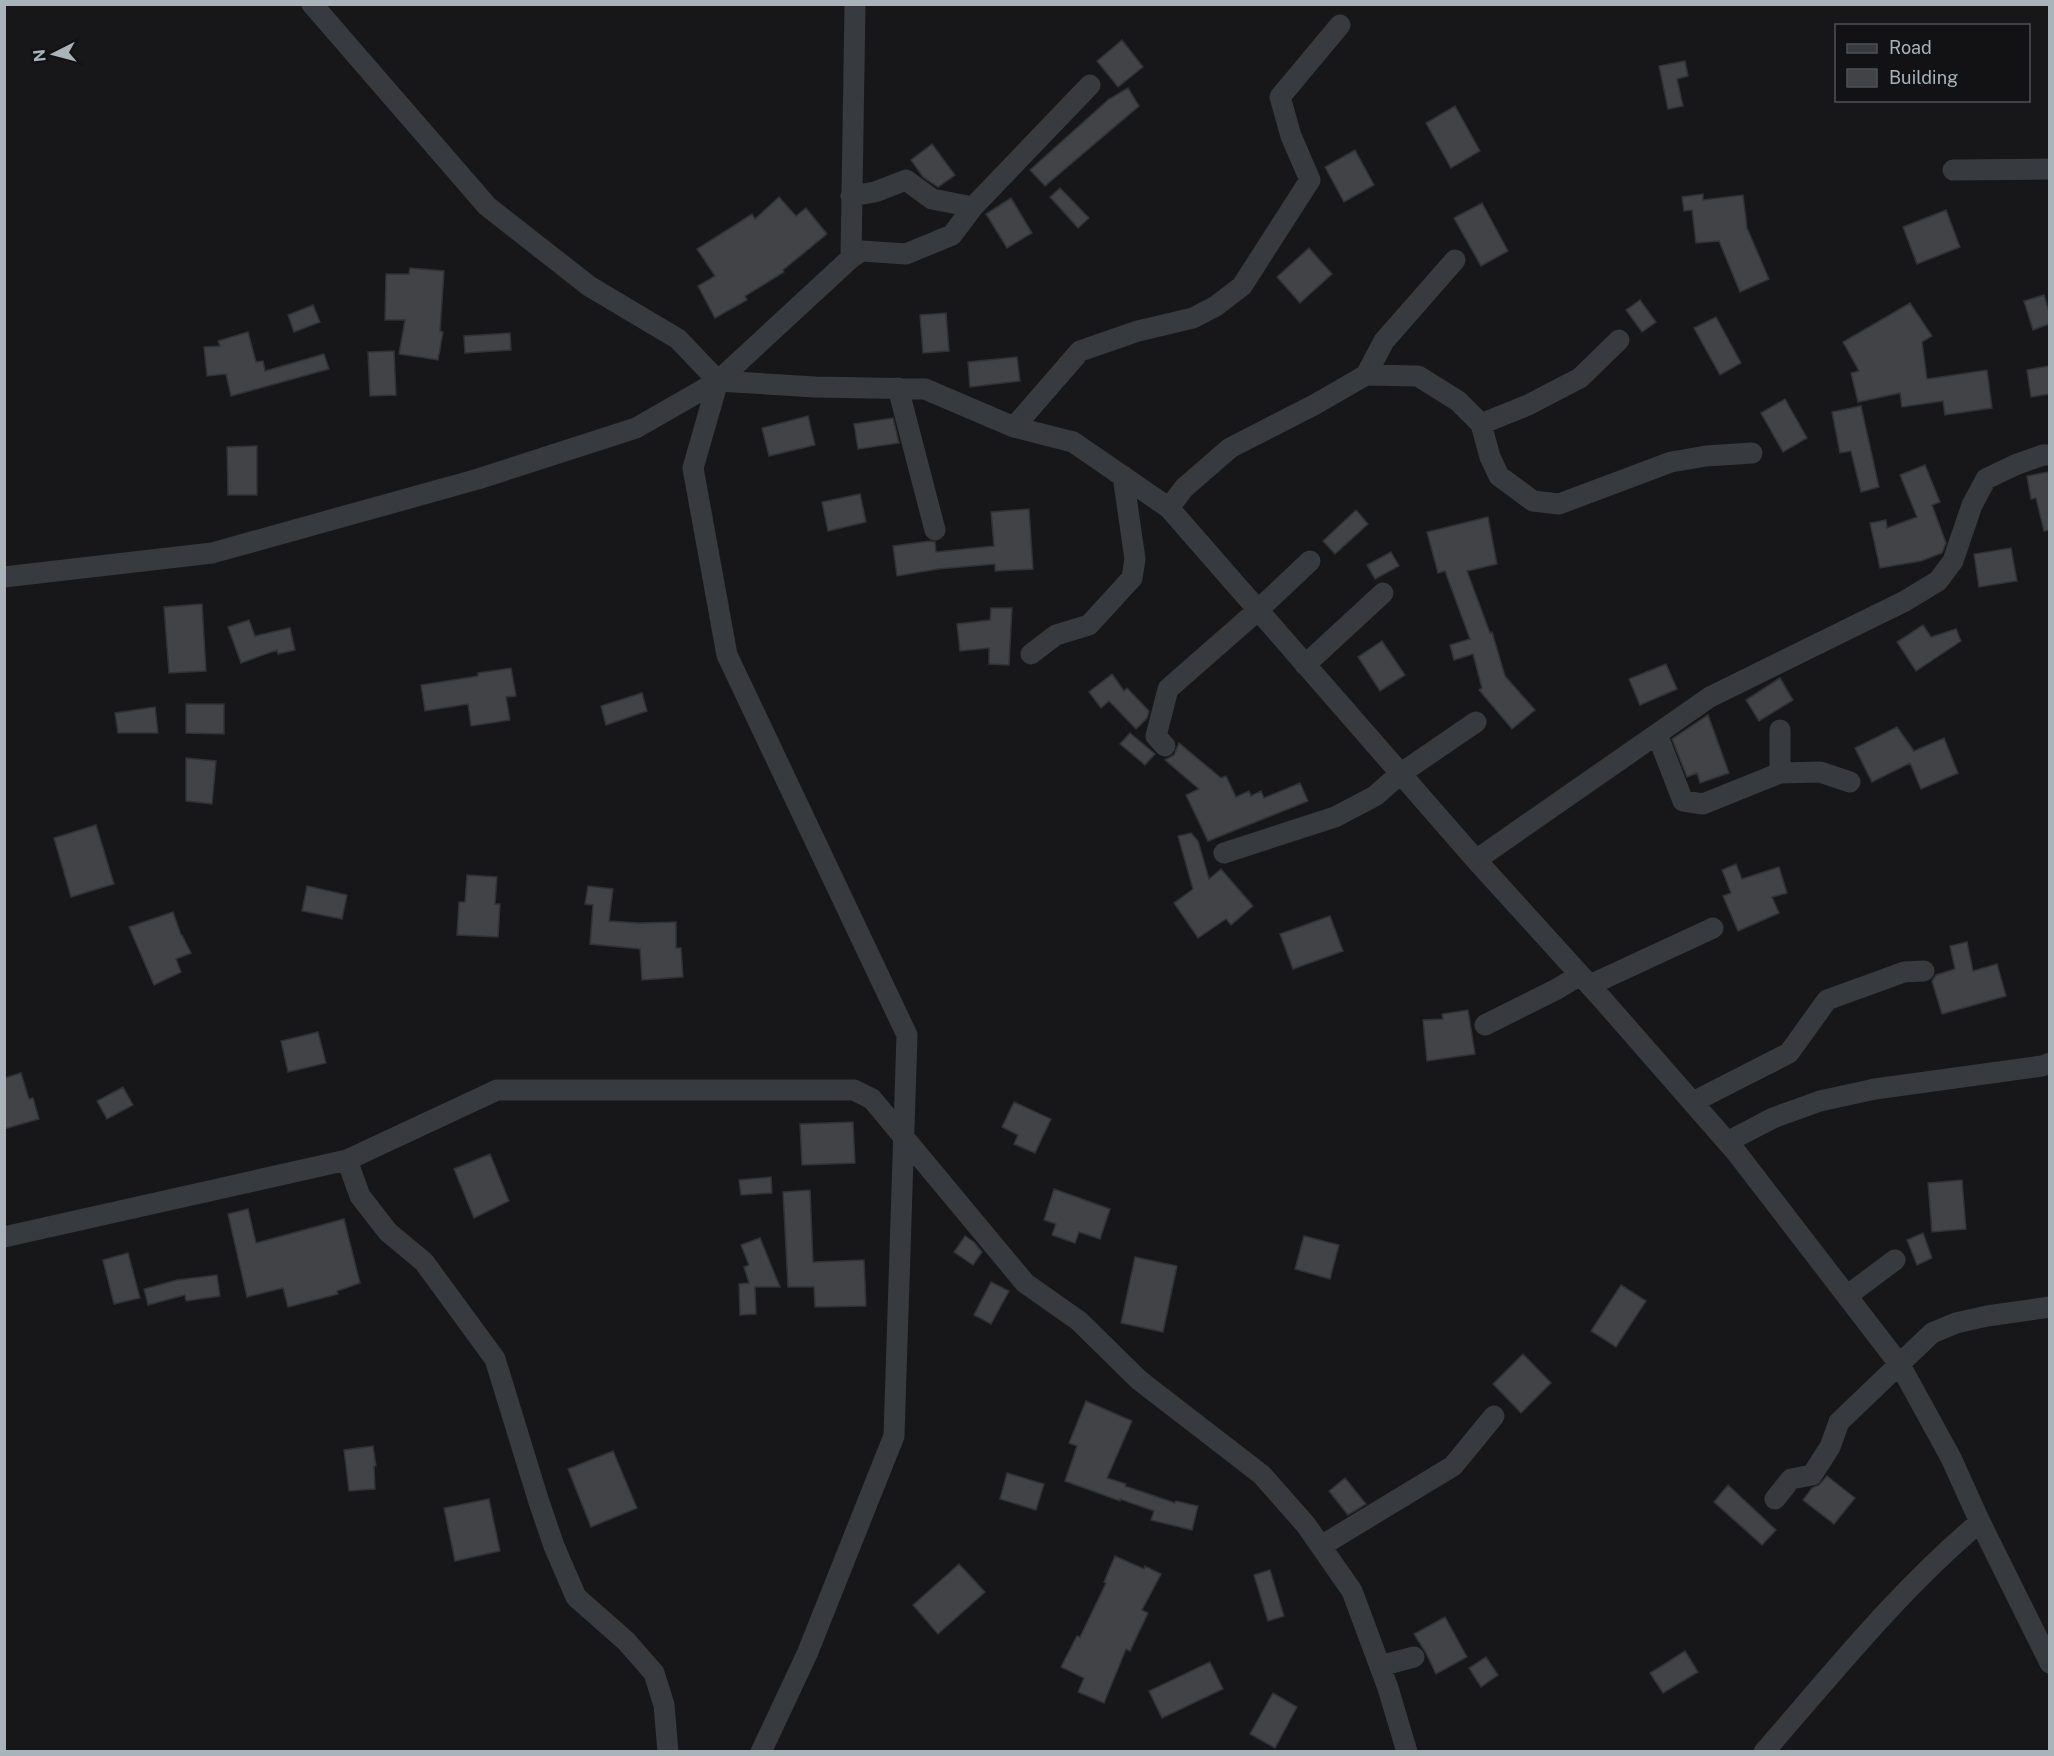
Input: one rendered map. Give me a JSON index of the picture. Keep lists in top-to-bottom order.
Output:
{
  "legend": ["Road", "Building"],
  "north": "left"
}
